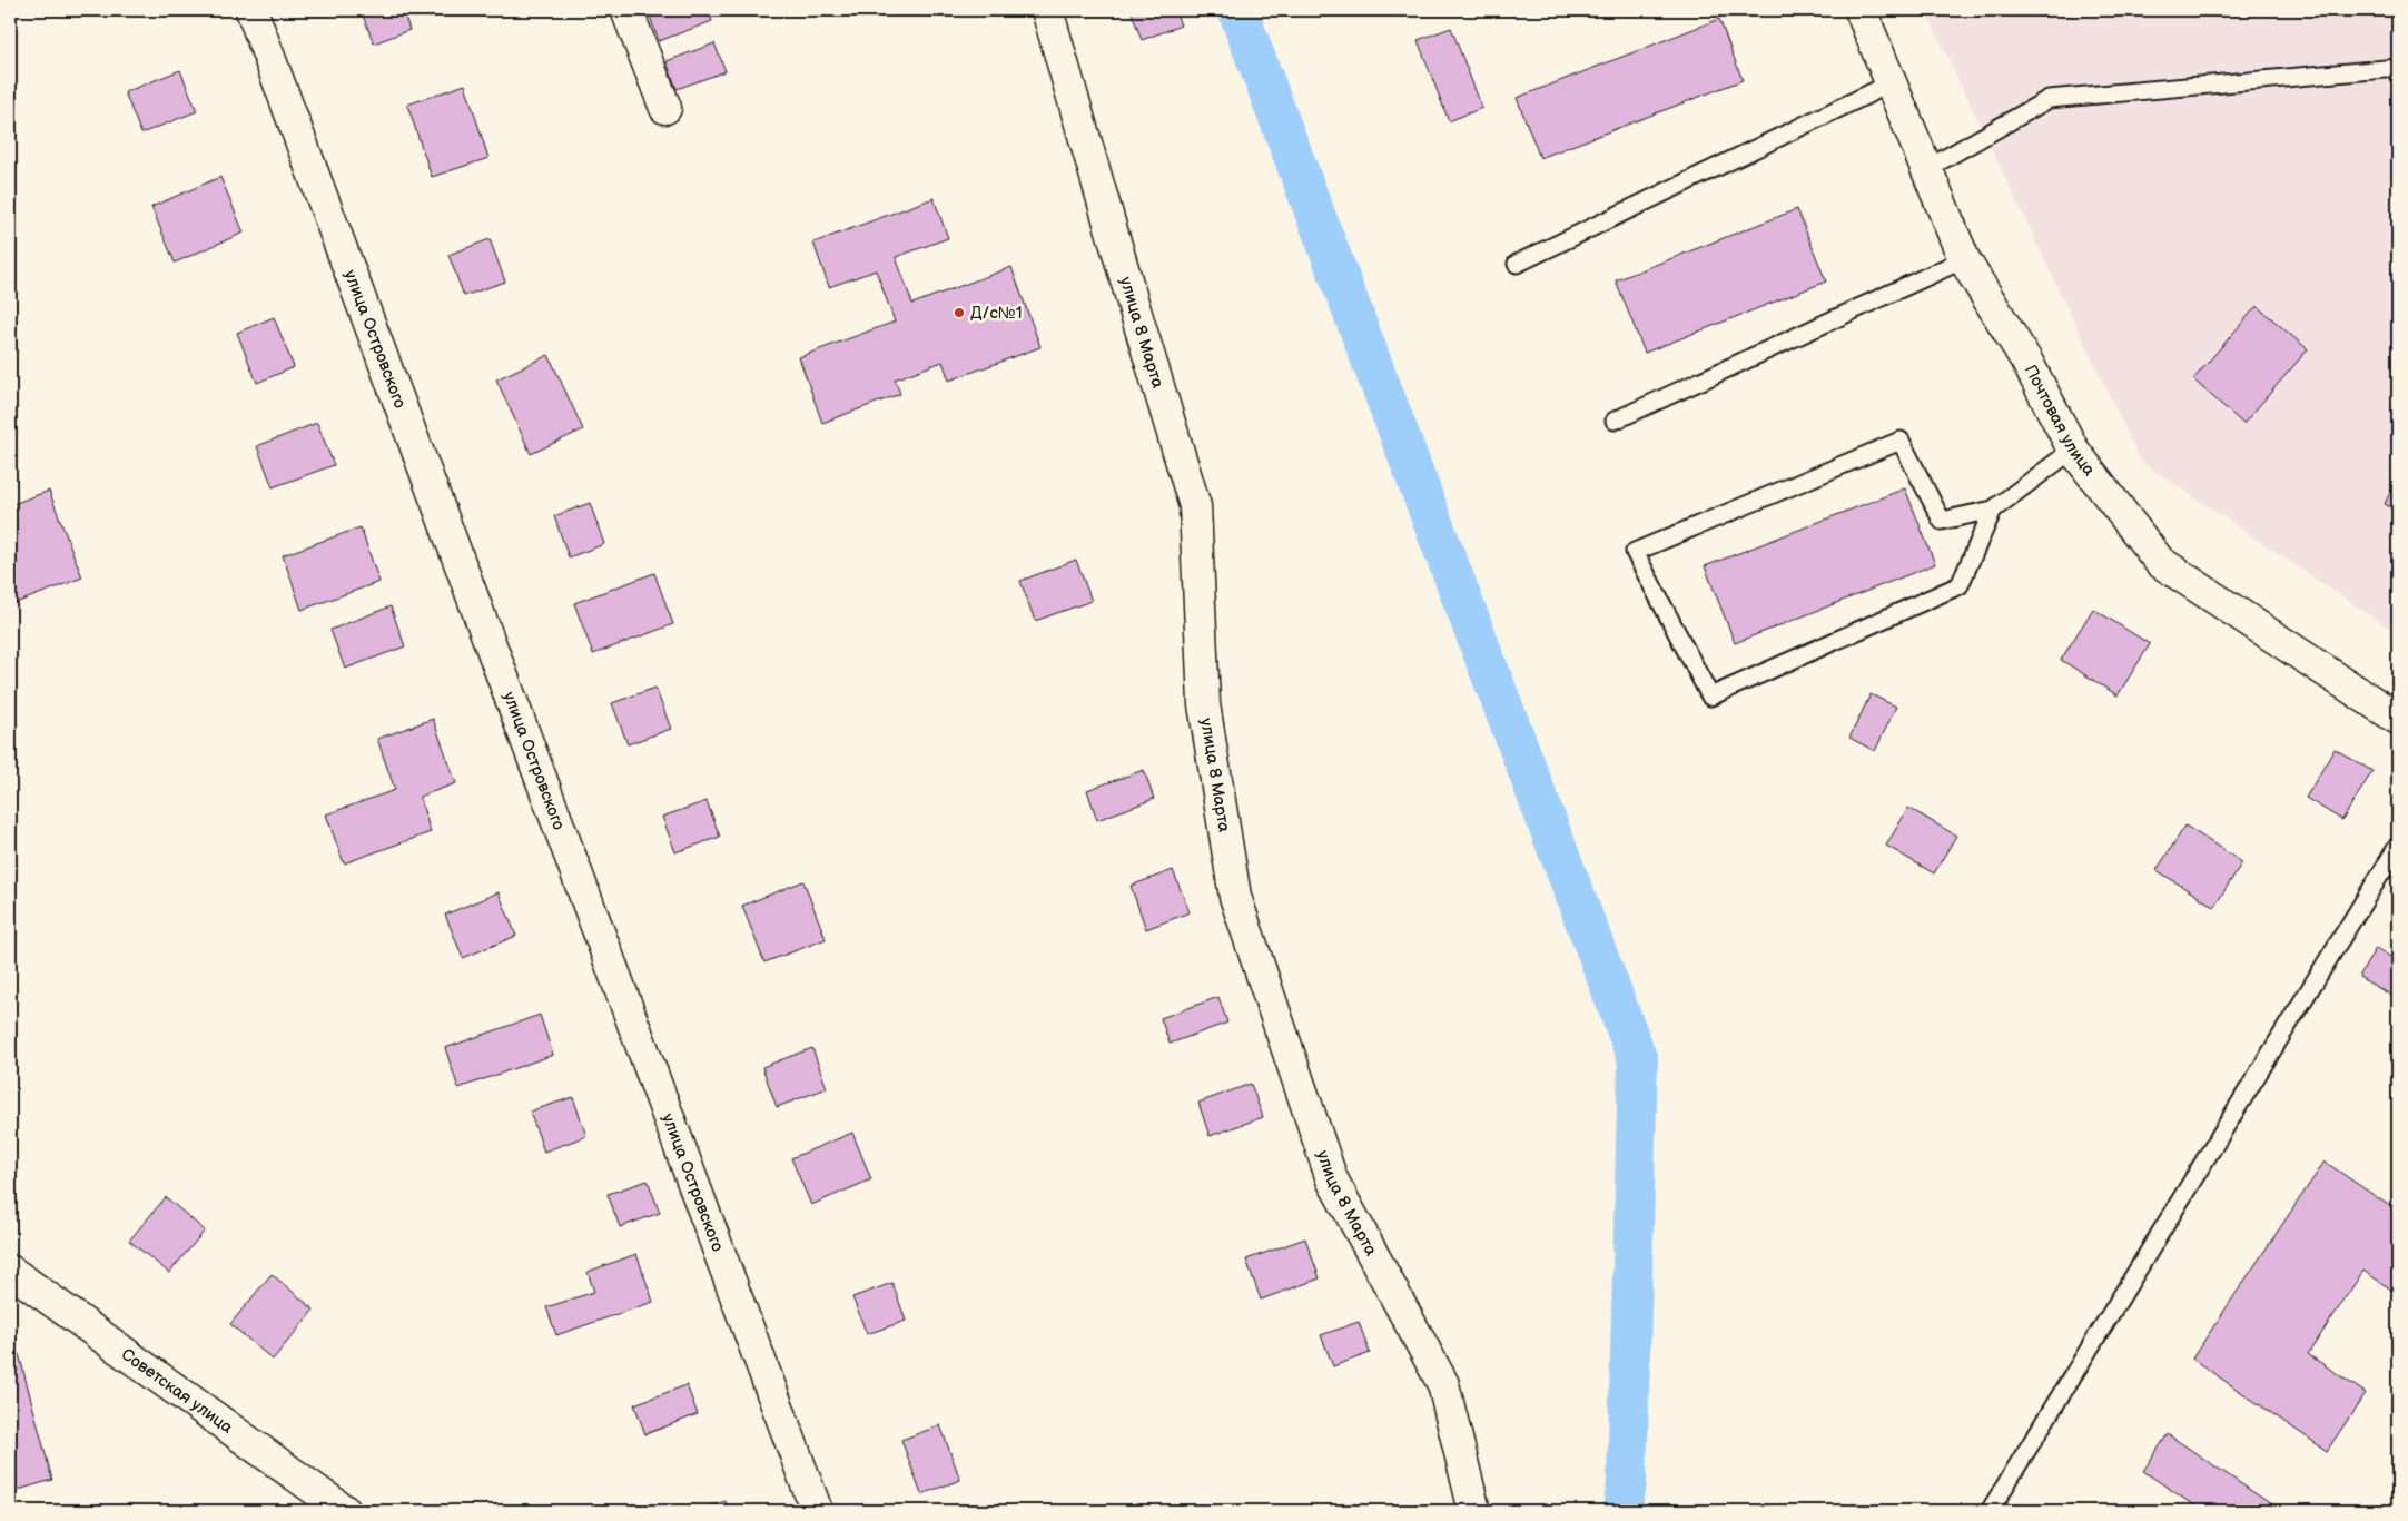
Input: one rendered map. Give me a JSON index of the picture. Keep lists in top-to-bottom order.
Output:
{
  "streets": {
    "street": [
      "улица 8 Марта",
      "улица Островского",
      "Почтовая улица",
      "Советская улица"
    ]
  },
  "places": ["Д/с№1"]
}
